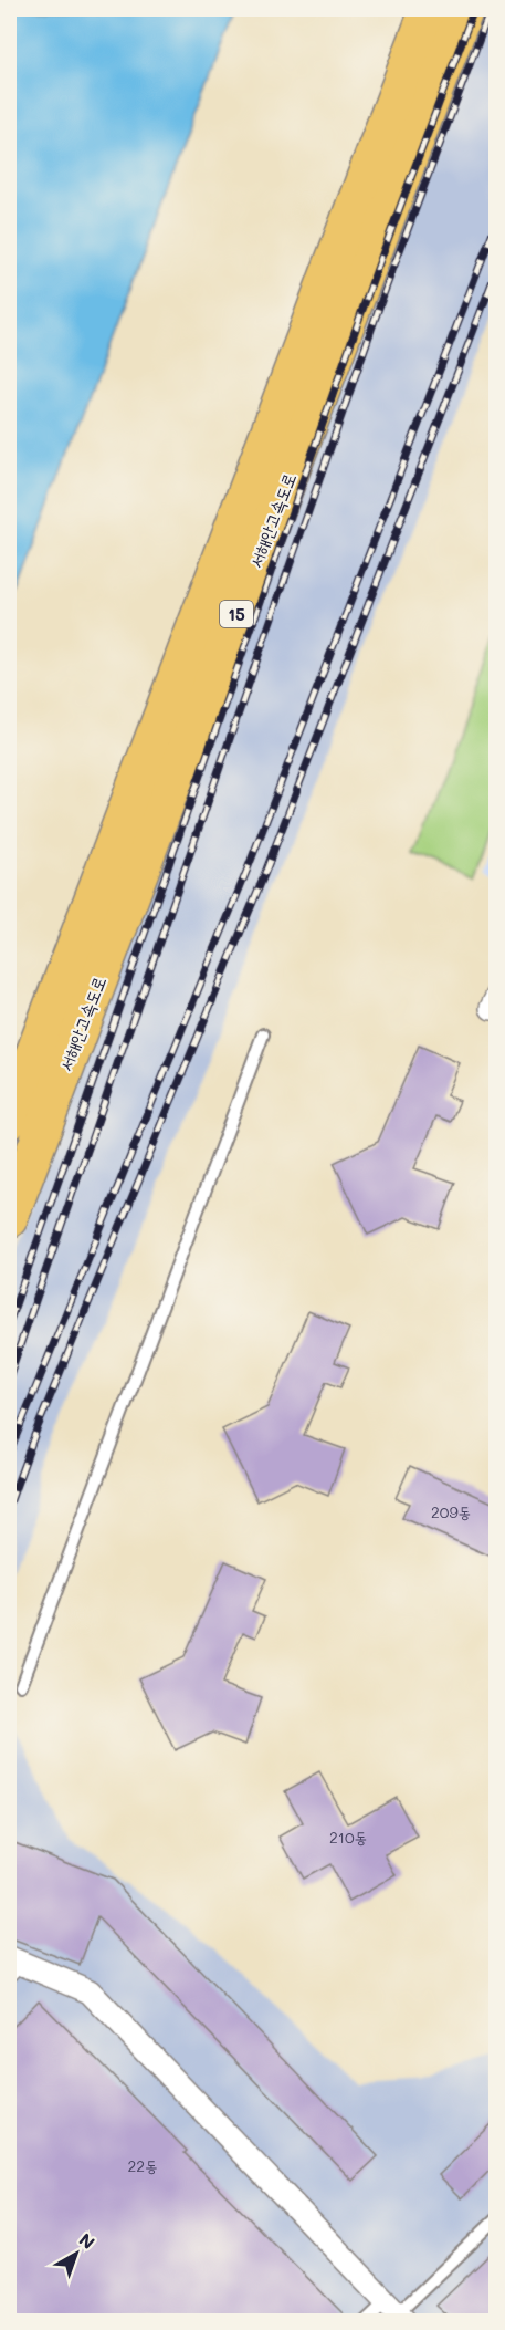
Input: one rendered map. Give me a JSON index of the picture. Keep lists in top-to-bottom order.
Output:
{
  "streets": {
    "highway": ["서해안고속도로", "15"]
  },
  "house_numbers": ["209동", "210동", "22동"],
  "north": "top right"
}
